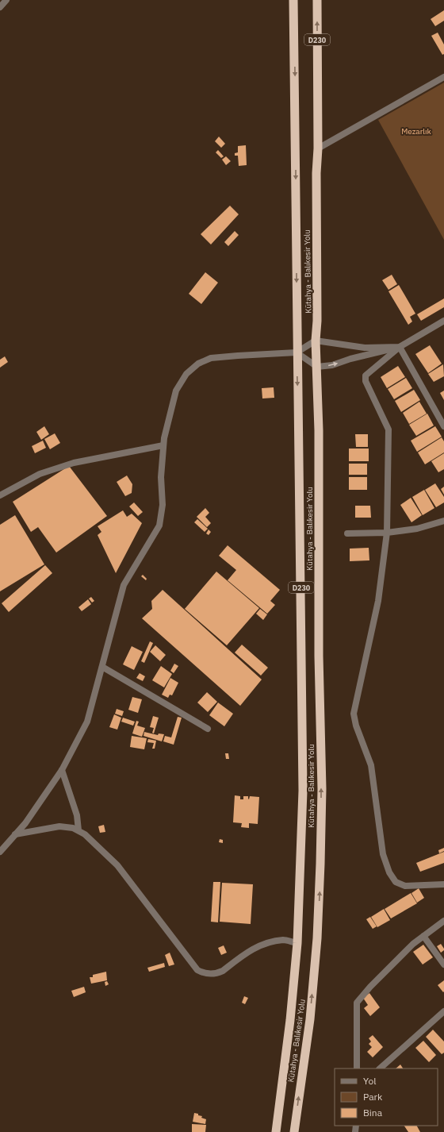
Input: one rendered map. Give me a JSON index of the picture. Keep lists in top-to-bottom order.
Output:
{
  "streets": {
    "highway": ["D230", "Kütahya - Balıkesir Yolu"]
  },
  "parks": ["Mezarlık"],
  "legend": ["Yol", "Park", "Bina"]
}
